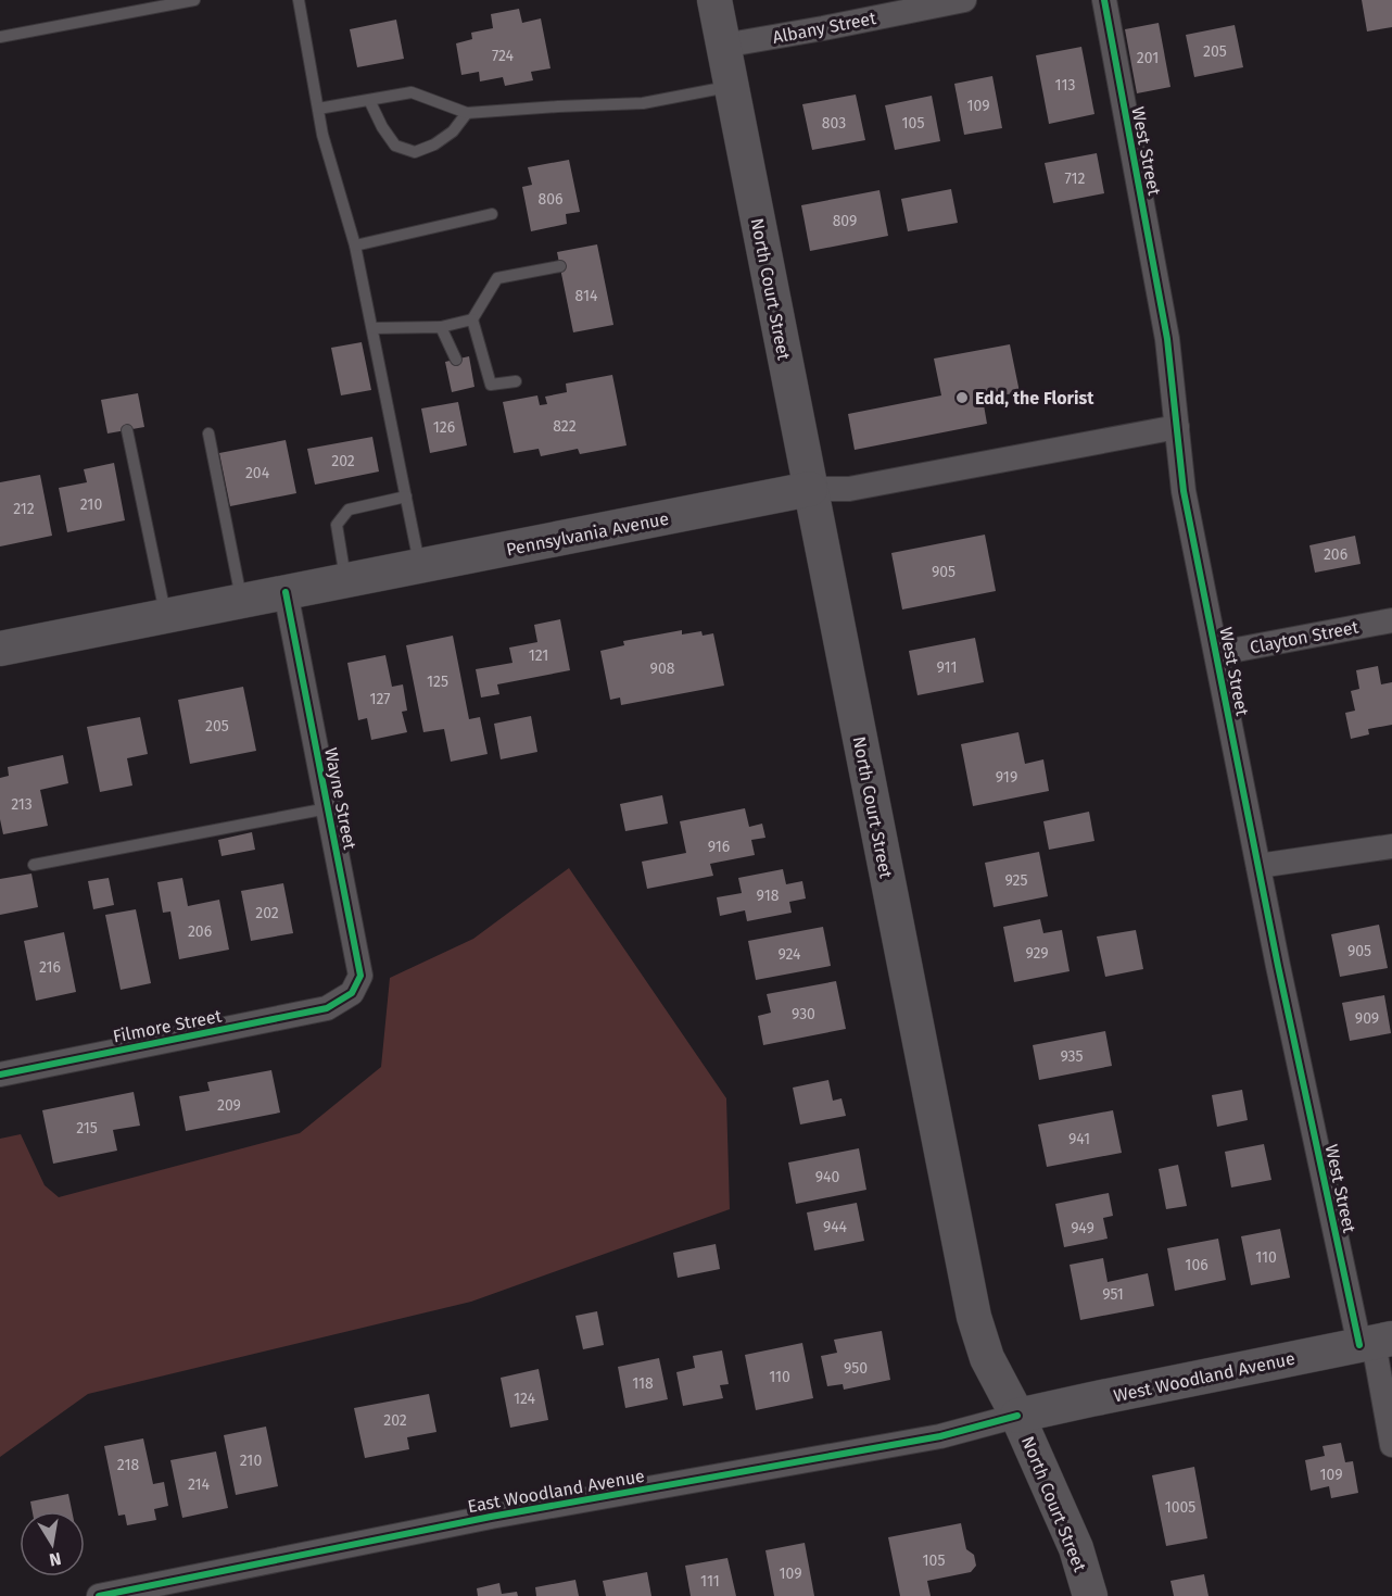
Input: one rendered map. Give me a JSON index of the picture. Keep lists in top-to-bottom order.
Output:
{
  "streets": {
    "main road": ["North Court Street", "Pennsylvania Avenue", "West Woodland Avenue"],
    "street": [
      "Albany Street",
      "West Street",
      "Clayton Street",
      "Wayne Street",
      "Filmore Street",
      "East Woodland Avenue"
    ]
  },
  "crossings": [
    ["Albany Street", "North Court Street"],
    ["West Street", "Pennsylvania Avenue"],
    ["West Street", "Clayton Street"],
    ["West Street", "West Woodland Avenue"],
    ["North Court Street", "Pennsylvania Avenue"],
    ["North Court Street", "West Woodland Avenue"],
    ["North Court Street", "East Woodland Avenue"],
    ["Pennsylvania Avenue", "Wayne Street"],
    ["Wayne Street", "Filmore Street"],
    ["West Woodland Avenue", "East Woodland Avenue"]
  ],
  "places": ["Edd, the Florist"],
  "house_numbers": [
    "205",
    "724",
    "201",
    "113",
    "109",
    "803",
    "105",
    "712",
    "806",
    "809",
    "814",
    "822",
    "126",
    "202",
    "204",
    "210",
    "212",
    "206",
    "905",
    "121",
    "911",
    "908",
    "125",
    "127",
    "205",
    "919",
    "213",
    "916",
    "925",
    "918",
    "202",
    "206",
    "905",
    "929",
    "924",
    "216",
    "930",
    "909",
    "935",
    "209",
    "215",
    "941",
    "940",
    "944",
    "949",
    "110",
    "106",
    "951",
    "950",
    "110",
    "118",
    "124",
    "202",
    "210",
    "218",
    "109",
    "214",
    "1005",
    "105",
    "109",
    "111"
  ],
  "north": "bottom"
}
